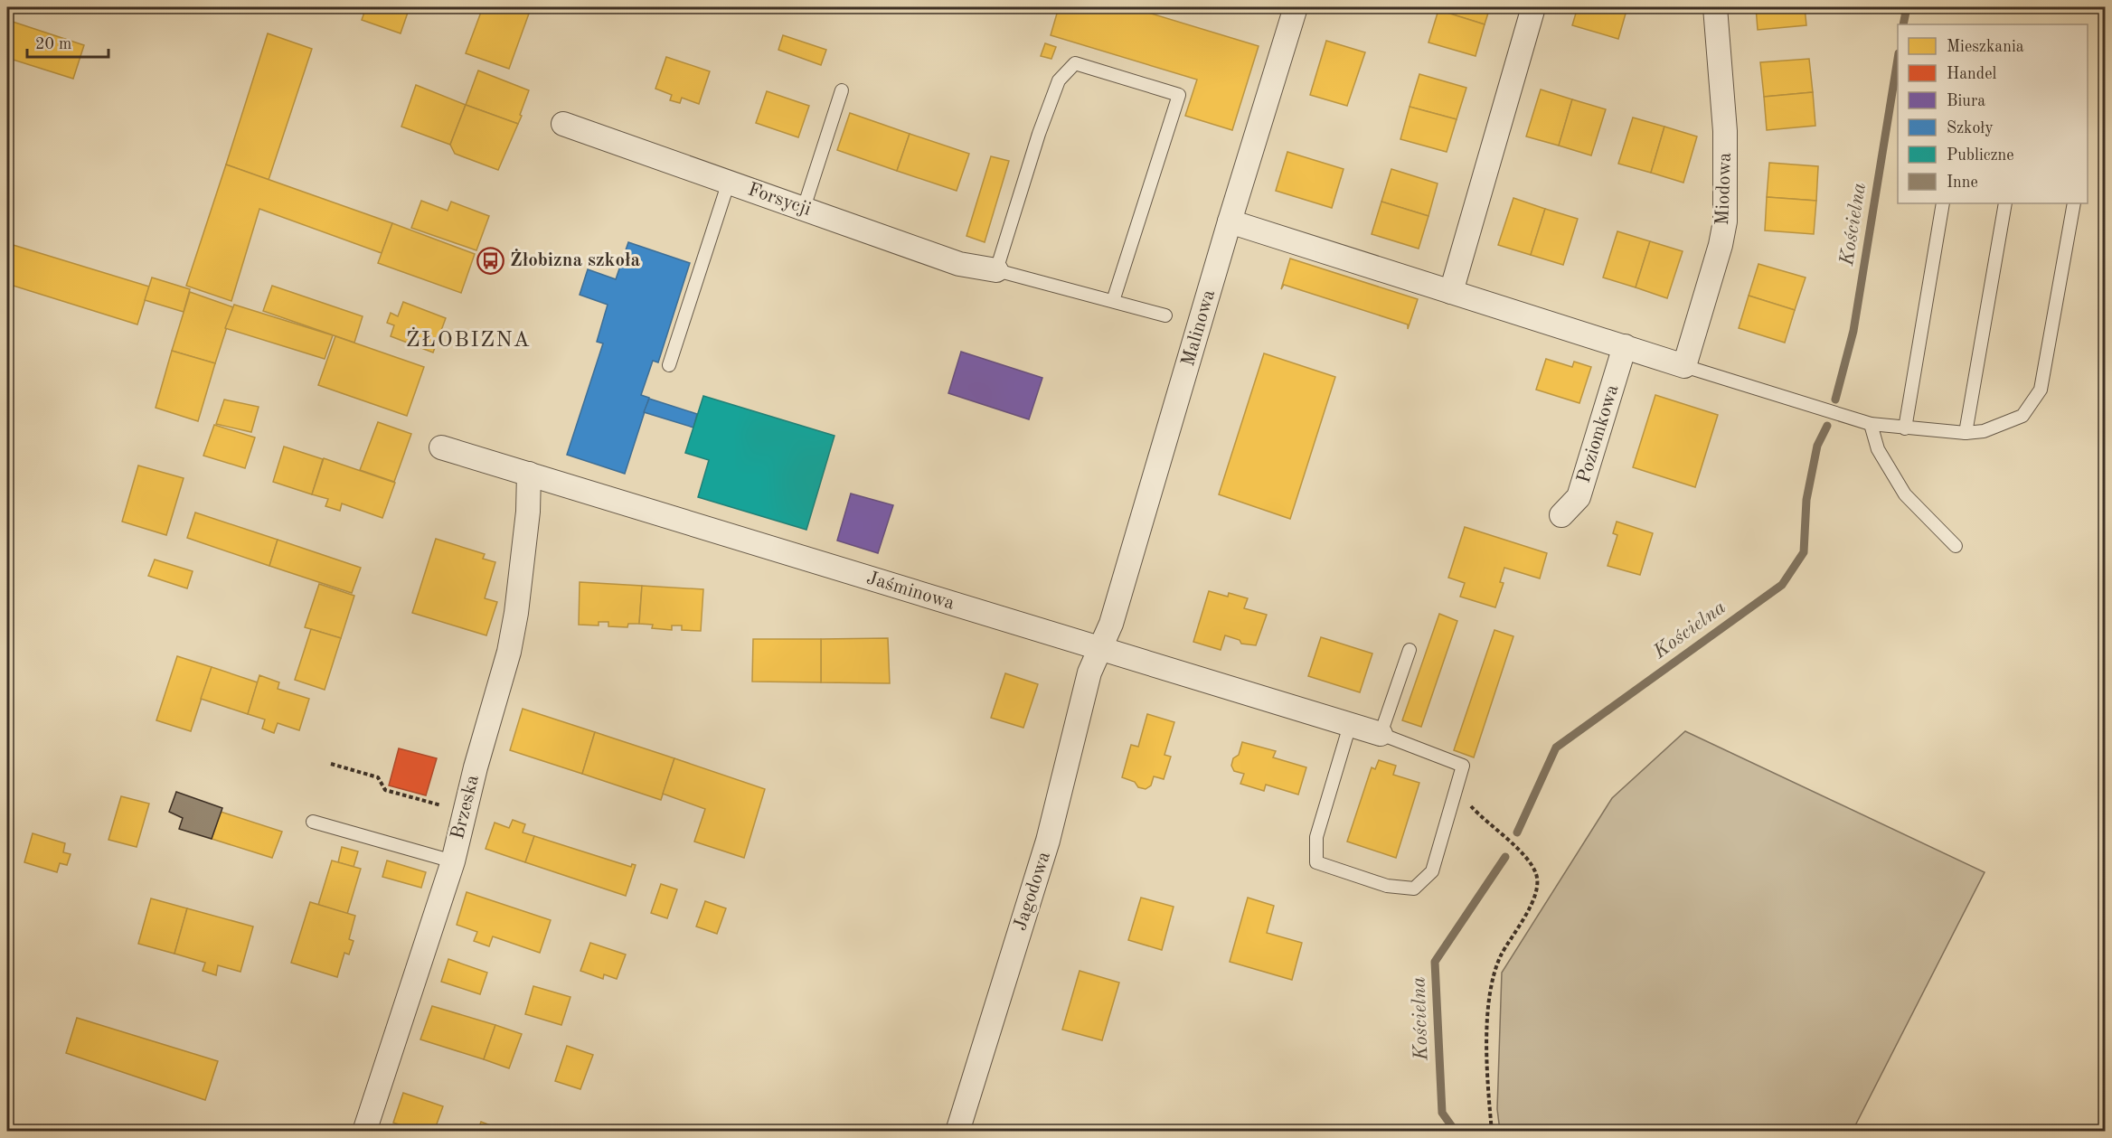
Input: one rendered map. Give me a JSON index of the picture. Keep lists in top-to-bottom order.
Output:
{
  "streets": {
    "street": [
      "Miodowa",
      "Forsycji",
      "Malinowa",
      "Poziomkowa",
      "Jaśminowa",
      "Brzeska",
      "Jagodowa"
    ]
  },
  "crossings": [
    ["Malinowa", "Jaśminowa"],
    ["Malinowa", "Jagodowa"],
    ["Jaśminowa", "Brzeska"],
    ["Jaśminowa", "Jagodowa"]
  ],
  "districts": ["ŻŁOBIZNA"],
  "water": ["Kościelna"],
  "places": {
    "bus stop": ["Żłobizna szkoła"]
  },
  "legend": [
    "Mieszkania",
    "Handel",
    "Biura",
    "Szkoły",
    "Publiczne",
    "Inne"
  ],
  "scale_bar": "20 m"
}
